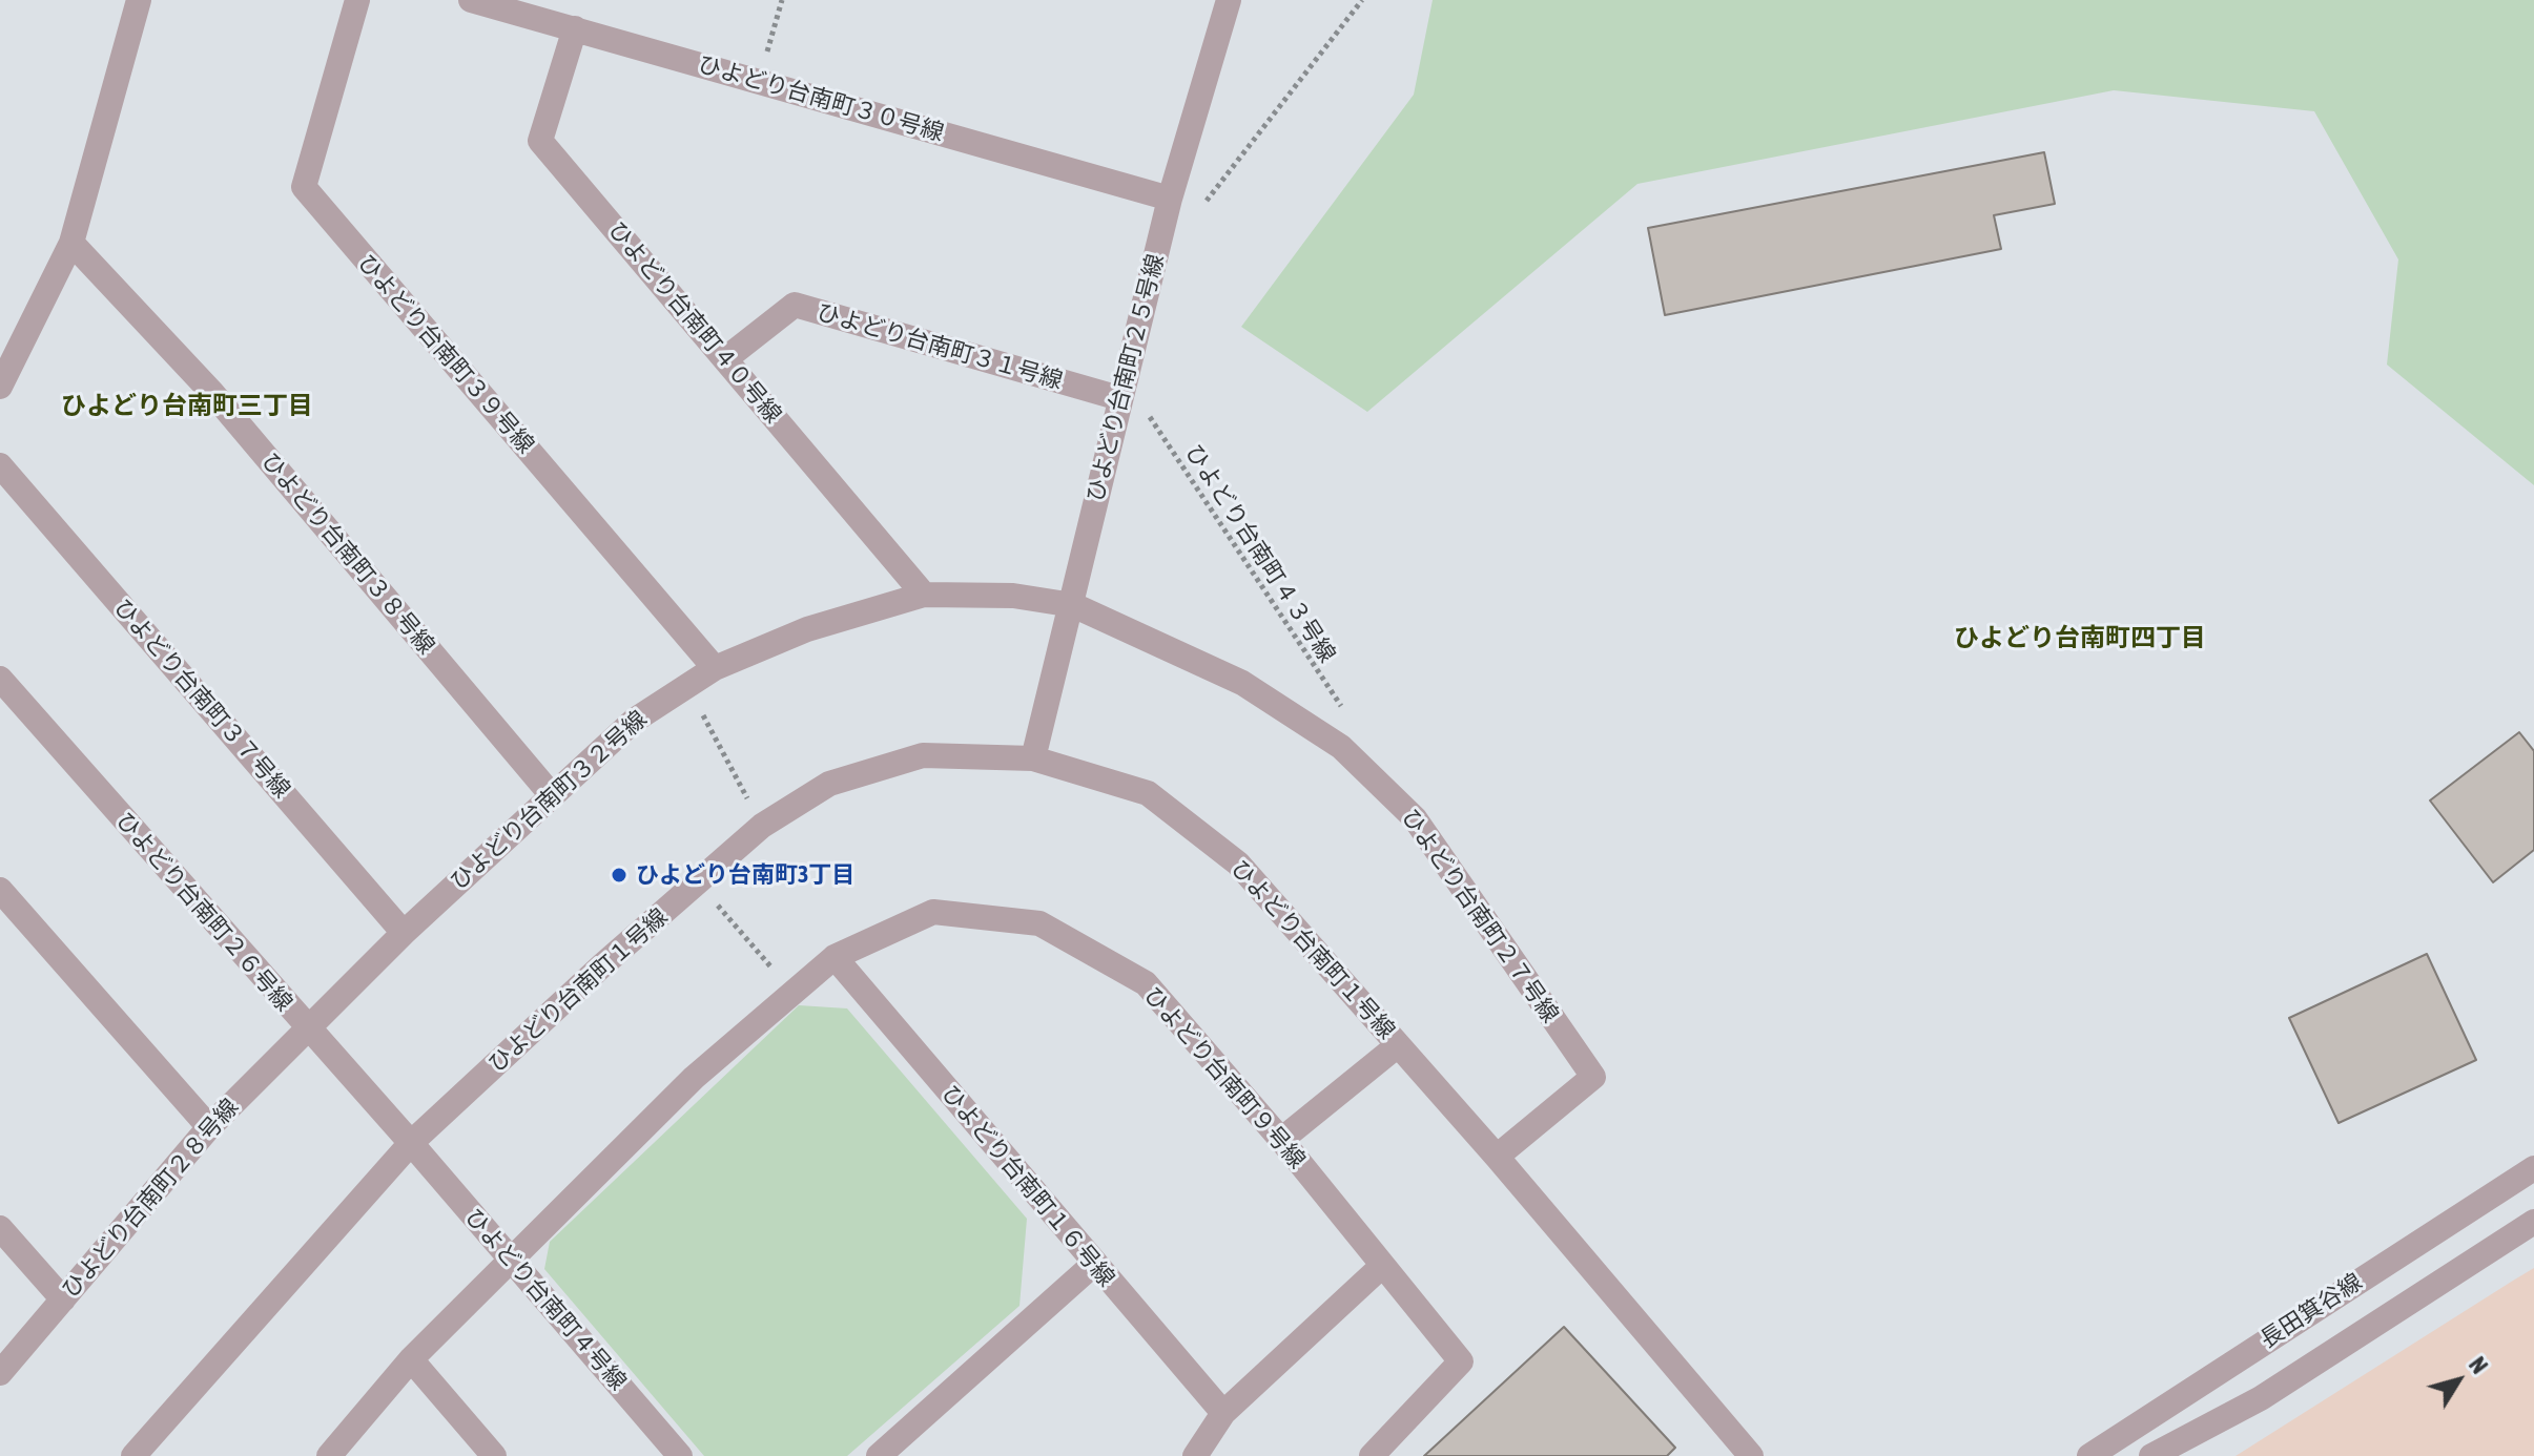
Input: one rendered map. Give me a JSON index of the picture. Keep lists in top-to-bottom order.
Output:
{
  "streets": {
    "street": [
      "ひよどり台南町３０号線",
      "ひよどり台南町４０号線",
      "ひよどり台南町３１号線",
      "ひよどり台南町３９号線",
      "ひよどり台南町２５号線",
      "ひよどり台南町３８号線",
      "ひよどり台南町３７号線",
      "ひよどり台南町３２号線",
      "ひよどり台南町２６号線",
      "ひよどり台南町２７号線",
      "ひよどり台南町１号線",
      "ひよどり台南町９号線",
      "ひよどり台南町１６号線",
      "ひよどり台南町２８号線",
      "ひよどり台南町４号線",
      "長田箕谷線"
    ],
    "path": ["ひよどり台南町４３号線"]
  },
  "crossings": [
    ["ひよどり台南町３０号線", "ひよどり台南町４０号線"],
    ["ひよどり台南町３０号線", "ひよどり台南町２５号線"],
    ["ひよどり台南町４０号線", "ひよどり台南町３１号線"],
    ["ひよどり台南町４０号線", "ひよどり台南町３２号線"],
    ["ひよどり台南町３１号線", "ひよどり台南町２５号線"],
    ["ひよどり台南町３１号線", "ひよどり台南町４３号線"],
    ["ひよどり台南町３９号線", "ひよどり台南町３２号線"],
    ["ひよどり台南町２５号線", "ひよどり台南町４３号線"],
    ["ひよどり台南町２５号線", "ひよどり台南町３２号線"],
    ["ひよどり台南町２５号線", "ひよどり台南町２７号線"],
    ["ひよどり台南町２５号線", "ひよどり台南町１号線"],
    ["ひよどり台南町３８号線", "ひよどり台南町３２号線"],
    ["ひよどり台南町４３号線", "ひよどり台南町２７号線"],
    ["ひよどり台南町３７号線", "ひよどり台南町３２号線"],
    ["ひよどり台南町３２号線", "ひよどり台南町２６号線"],
    ["ひよどり台南町３２号線", "ひよどり台南町２７号線"],
    ["ひよどり台南町３２号線", "ひよどり台南町２８号線"],
    ["ひよどり台南町２６号線", "ひよどり台南町１号線"],
    ["ひよどり台南町２６号線", "ひよどり台南町２８号線"],
    ["ひよどり台南町２６号線", "ひよどり台南町４号線"],
    ["ひよどり台南町２７号線", "ひよどり台南町１号線"],
    ["ひよどり台南町１号線", "ひよどり台南町４号線"],
    ["ひよどり台南町９号線", "ひよどり台南町１６号線"],
    ["ひよどり台南町９号線", "ひよどり台南町４号線"]
  ],
  "districts": ["ひよどり台南町三丁目", "ひよどり台南町四丁目"],
  "places": ["ひよどり台南町3丁目"],
  "north": "top right"
}
